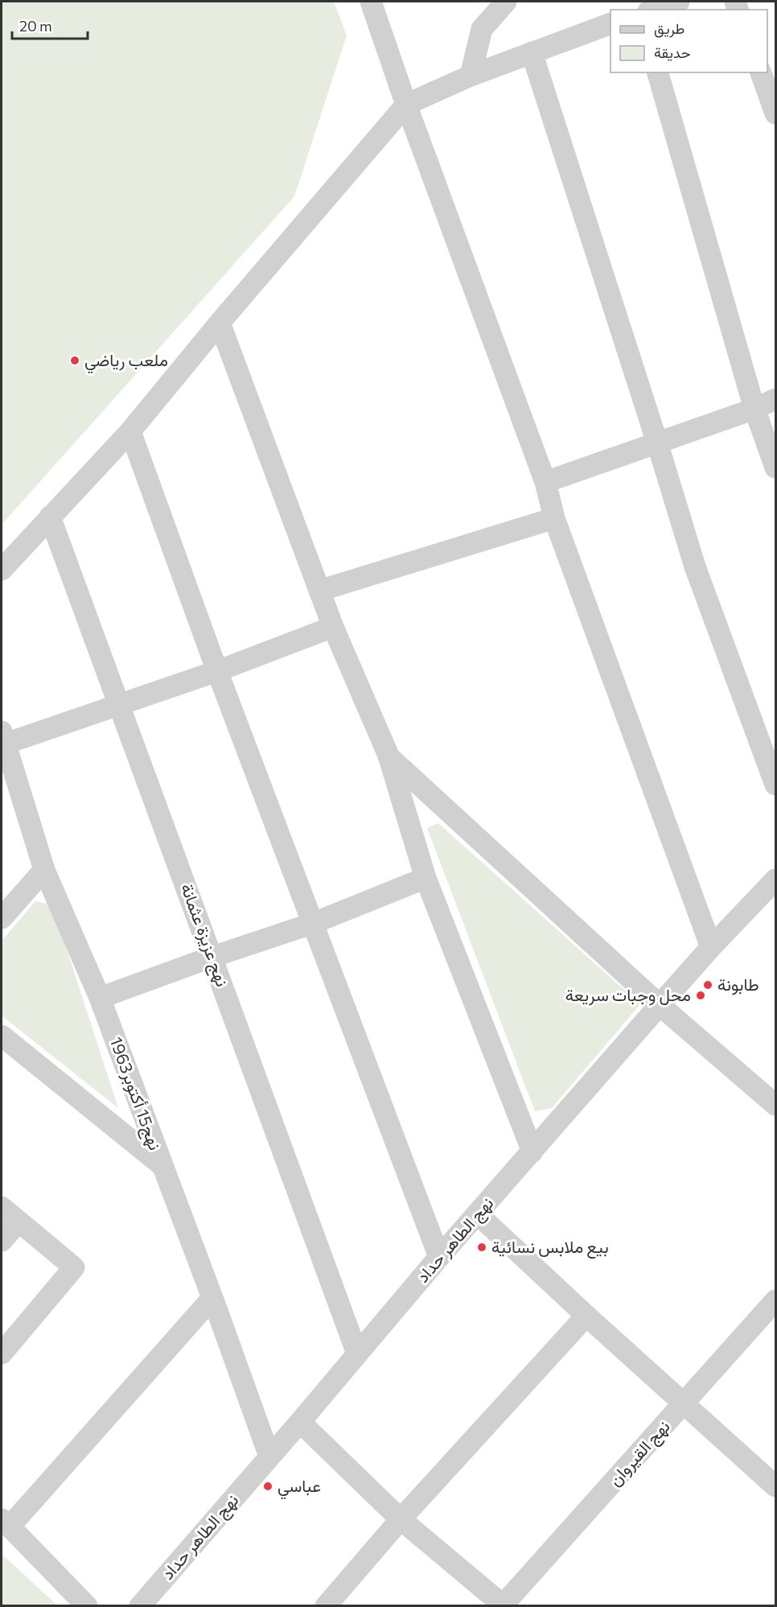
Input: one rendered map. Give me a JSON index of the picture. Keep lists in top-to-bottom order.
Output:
{
  "streets": {
    "street": [
      "نهج عزيزة عثمانة",
      "نهج15 أكتوبر1963",
      "نهج الطاهر حداد",
      "نهج القيروان"
    ]
  },
  "crossings": [
    ["نهج عزيزة عثمانة", "نهج الطاهر حداد"],
    ["نهج15 أكتوبر1963", "نهج الطاهر حداد"]
  ],
  "places": [
    "ملعب رياضي",
    "طابونة",
    "محل وجبات سريعة",
    "بيع ملابس نسائية",
    "عباسي"
  ],
  "legend": ["طريق", "حديقة"],
  "scale_bar": "20 m"
}
